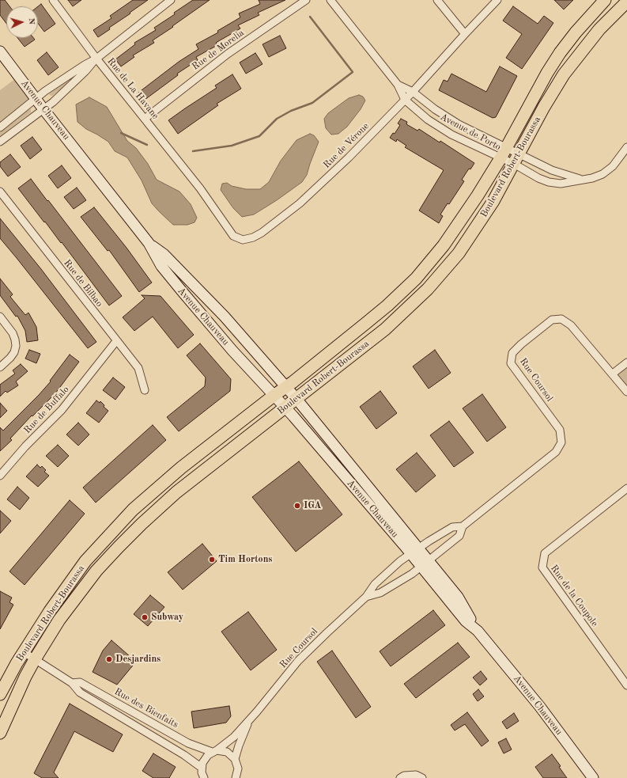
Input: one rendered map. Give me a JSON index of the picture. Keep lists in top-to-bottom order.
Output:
{
  "streets": {
    "highway": ["Boulevard Robert-Bourassa"],
    "main road": ["Avenue Chauveau"],
    "street": [
      "Rue de Morelia",
      "Rue de La Havane",
      "Avenue de Porto",
      "Rue de Vérone",
      "Rue de Bilbao",
      "Rue Coursol",
      "Rue de Buffalo",
      "Rue de la Coupole",
      "Rue des Bienfaits"
    ]
  },
  "crossings": [
    ["Rue de Morelia", "Rue de La Havane"],
    ["Rue de La Havane", "Rue de Vérone"],
    ["Avenue Chauveau", "Boulevard Robert-Bourassa"],
    ["Avenue Chauveau", "Rue Coursol"],
    ["Avenue de Porto", "Rue de Vérone"],
    ["Avenue de Porto", "Boulevard Robert-Bourassa"],
    ["Boulevard Robert-Bourassa", "Rue des Bienfaits"],
    ["Rue de Bilbao", "Rue de Buffalo"],
    ["Rue Coursol", "Rue des Bienfaits"]
  ],
  "places": [
    "IGA",
    "Tim Hortons",
    "Subway",
    "Desjardins"
  ],
  "north": "right"
}
